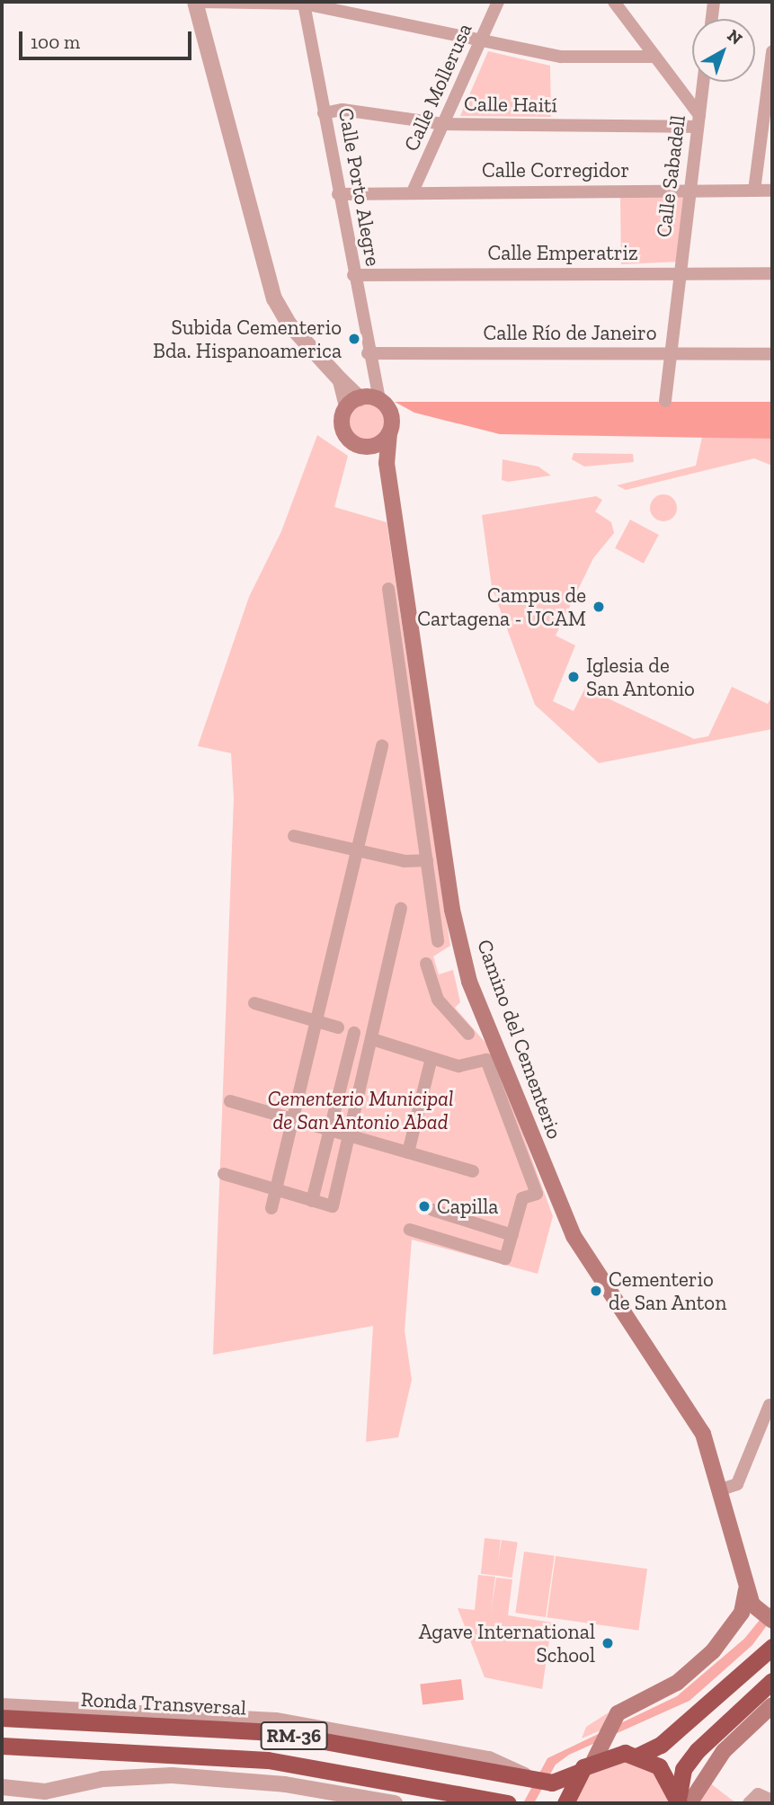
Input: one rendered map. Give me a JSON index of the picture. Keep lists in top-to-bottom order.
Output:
{
  "streets": {
    "highway": ["Ronda Transversal", "RM-36"],
    "main road": ["Camino del Cementerio"],
    "street": [
      "Calle Mollerusa",
      "Calle Haití",
      "Calle Corregidor",
      "Calle Sabadell",
      "Calle Porto Alegre",
      "Calle Emperatriz",
      "Calle Río de Janeiro"
    ]
  },
  "crossings": [
    ["Calle Mollerusa", "Calle Haití"],
    ["Calle Mollerusa", "Calle Corregidor"],
    ["Calle Haití", "Calle Sabadell"],
    ["Calle Haití", "Calle Porto Alegre"],
    ["Calle Corregidor", "Calle Sabadell"],
    ["Calle Corregidor", "Calle Porto Alegre"],
    ["Calle Sabadell", "Calle Emperatriz"],
    ["Calle Sabadell", "Calle Río de Janeiro"],
    ["Calle Porto Alegre", "Calle Emperatriz"],
    ["Calle Porto Alegre", "Calle Río de Janeiro"],
    ["Ronda Transversal", "RM-36"]
  ],
  "parks": ["Cementerio Municipal de San Antonio Abad"],
  "places": [
    "Subida Cementerio Bda. Hispanoamerica",
    "Campus de Cartagena - UCAM",
    "Iglesia de San Antonio",
    "Capilla",
    "Cementerio de San Anton",
    "Agave International School"
  ],
  "scale_bar": "100 m",
  "north": "top right"
}
